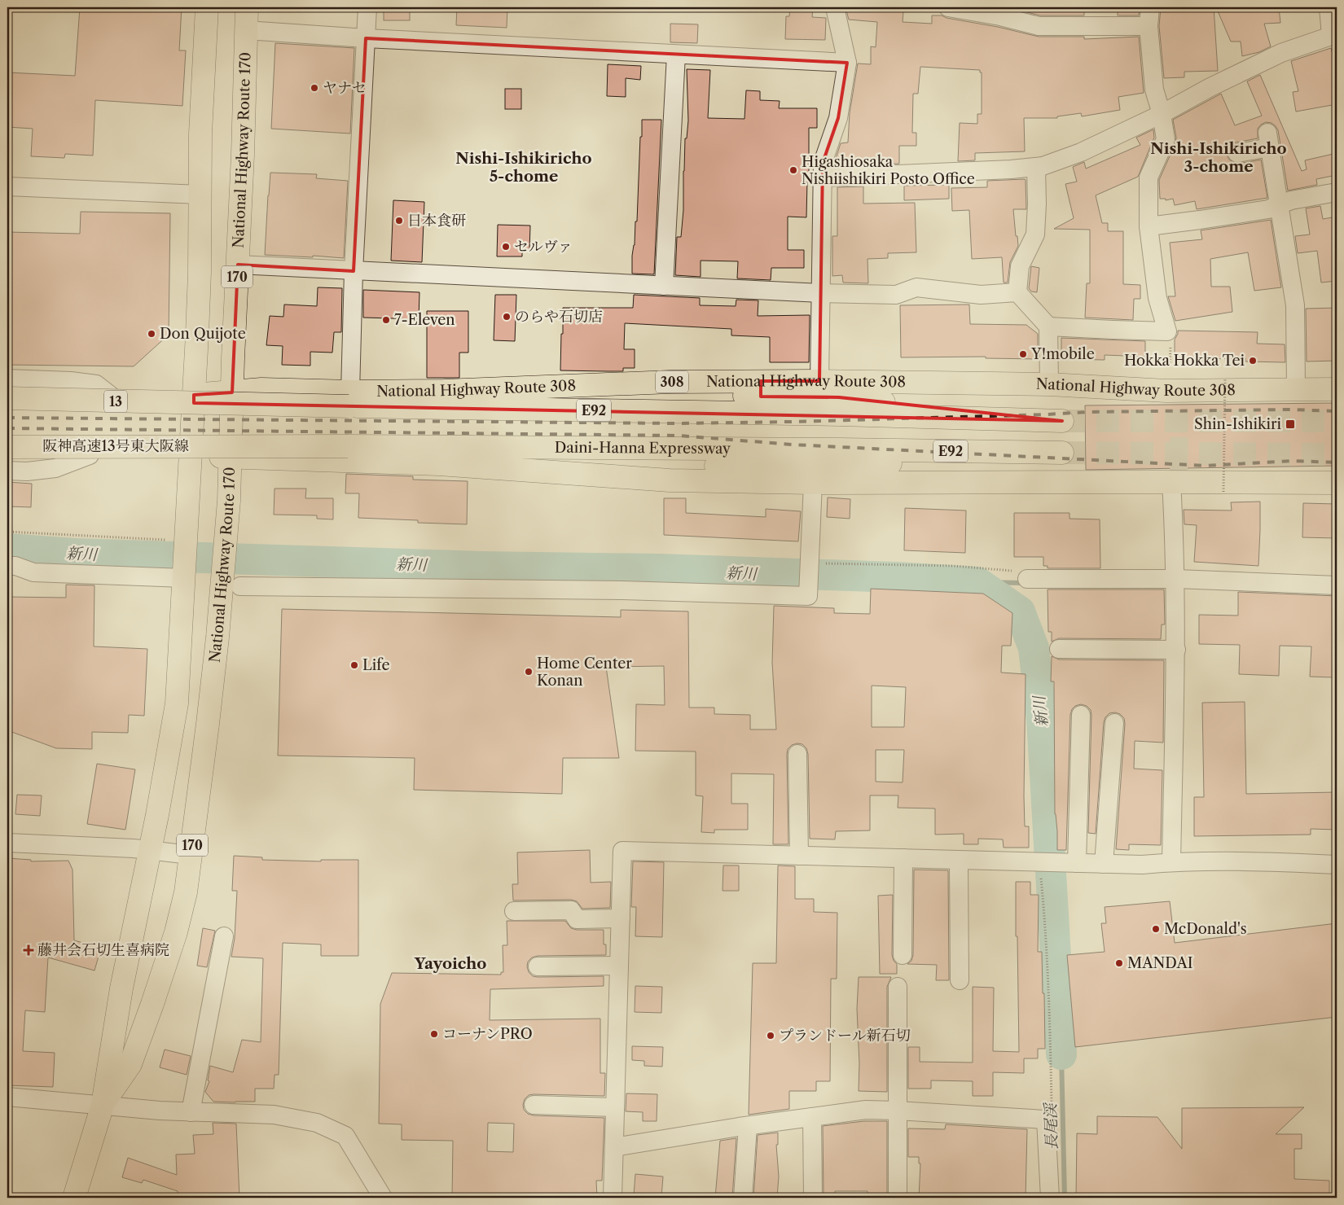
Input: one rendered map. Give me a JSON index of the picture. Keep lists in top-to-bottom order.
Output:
{
  "streets": {
    "highway": [
      "National Highway Route 170",
      "170",
      "308",
      "National Highway Route 308",
      "13",
      "E92",
      "阪神高速13号東大阪線",
      "Daini-Hanna Expressway"
    ]
  },
  "crossings": [
    ["National Highway Route 170", "National Highway Route 308"],
    ["National Highway Route 170", "13"],
    ["National Highway Route 170", "E92"],
    ["National Highway Route 170", "阪神高速13号東大阪線"],
    ["National Highway Route 170", "Daini-Hanna Expressway"],
    ["National Highway Route 308", "13"],
    ["National Highway Route 308", "E92"],
    ["13", "E92"],
    ["阪神高速13号東大阪線", "Daini-Hanna Expressway"]
  ],
  "districts": ["Nishi-Ishikiricho 3-chome", "Nishi-Ishikiricho 5-chome", "Yayoicho"],
  "water": ["新川", "長尾渓"],
  "places": {
    "other": [
      "ヤナセ",
      "Higashiosaka Nishiishikiri Posto Office",
      "日本食研",
      "セルヴァ",
      "のらや石切店",
      "7-Eleven",
      "Don Quijote",
      "Y!mobile",
      "Hokka Hokka Tei",
      "Life",
      "Home Center Konan",
      "McDonald's",
      "MANDAI",
      "コーナンPRO",
      "プランドール新石切"
    ],
    "transit": ["Shin-Ishikiri"],
    "health": ["藤井会石切生喜病院"]
  }
}
